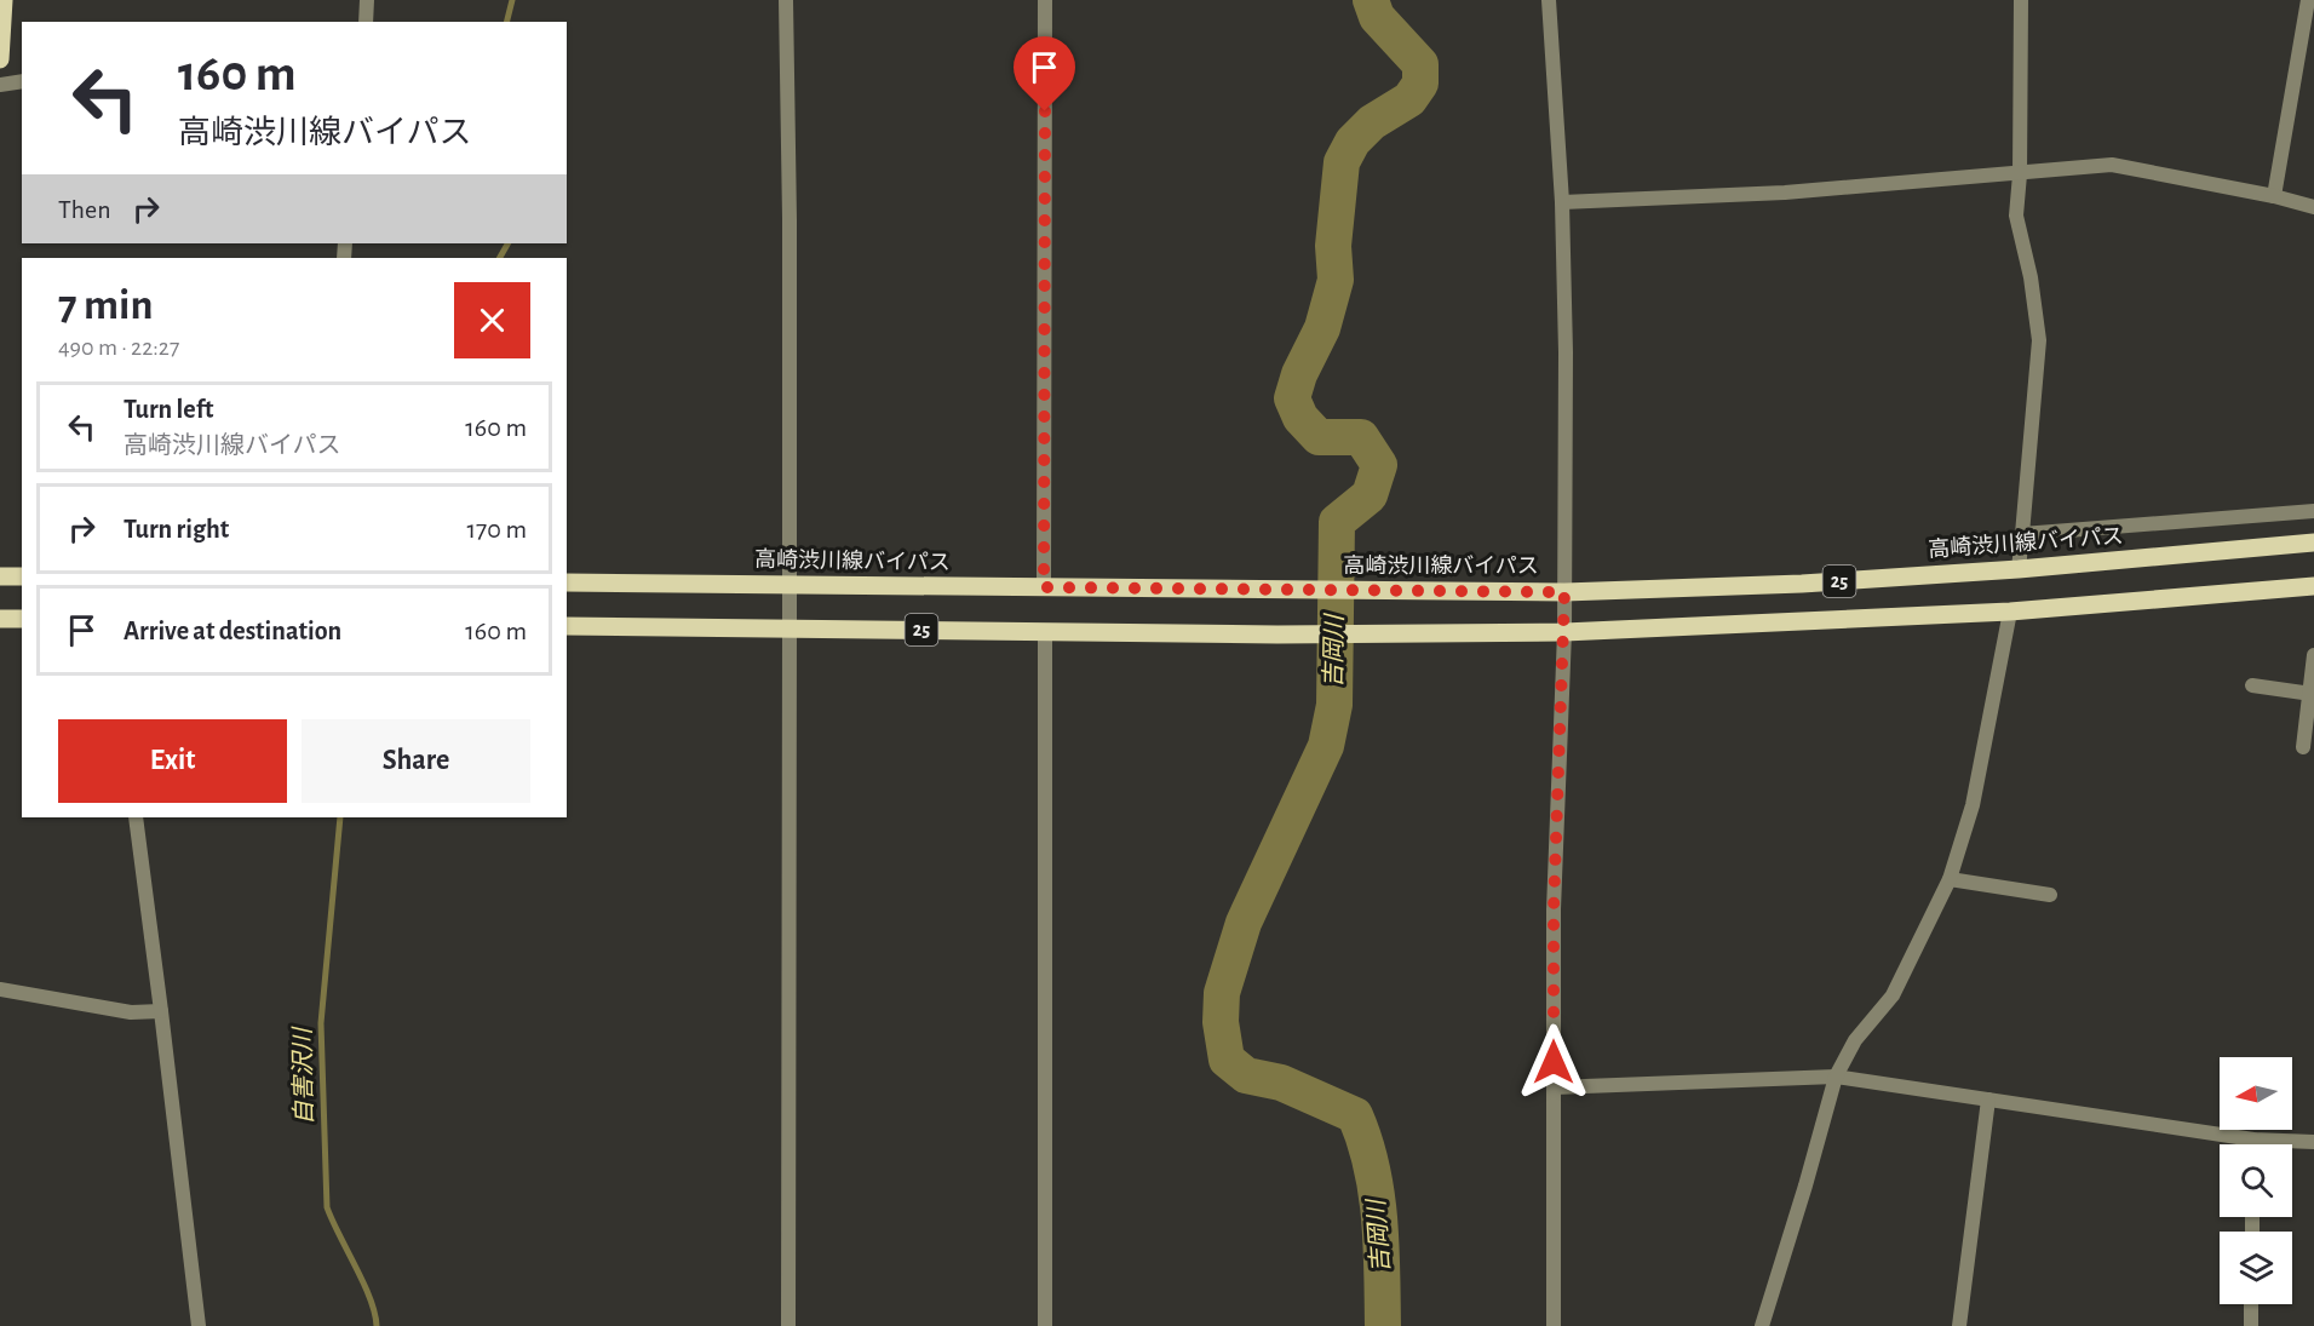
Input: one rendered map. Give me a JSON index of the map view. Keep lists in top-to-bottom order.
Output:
{
  "streets": {
    "main road": ["高崎渋川線バイパス", "25"]
  },
  "water": ["吉岡川", "自害沢川"],
  "north": "left",
  "page": {
    "turn": ["160 m", "高崎渋川線バイパス"],
    "then": "Then",
    "heading": ["7 min", "490 m · 22:27"],
    "list": [
      {
        "name": "Turn left",
        "note": "高崎渋川線バイパス",
        "value": "160 m"
      },
      {
        "name": "Turn right",
        "value": "170 m"
      },
      {
        "name": "Arrive at destination",
        "value": "160 m"
      }
    ],
    "buttons": ["Exit", "Share"]
  }
}
